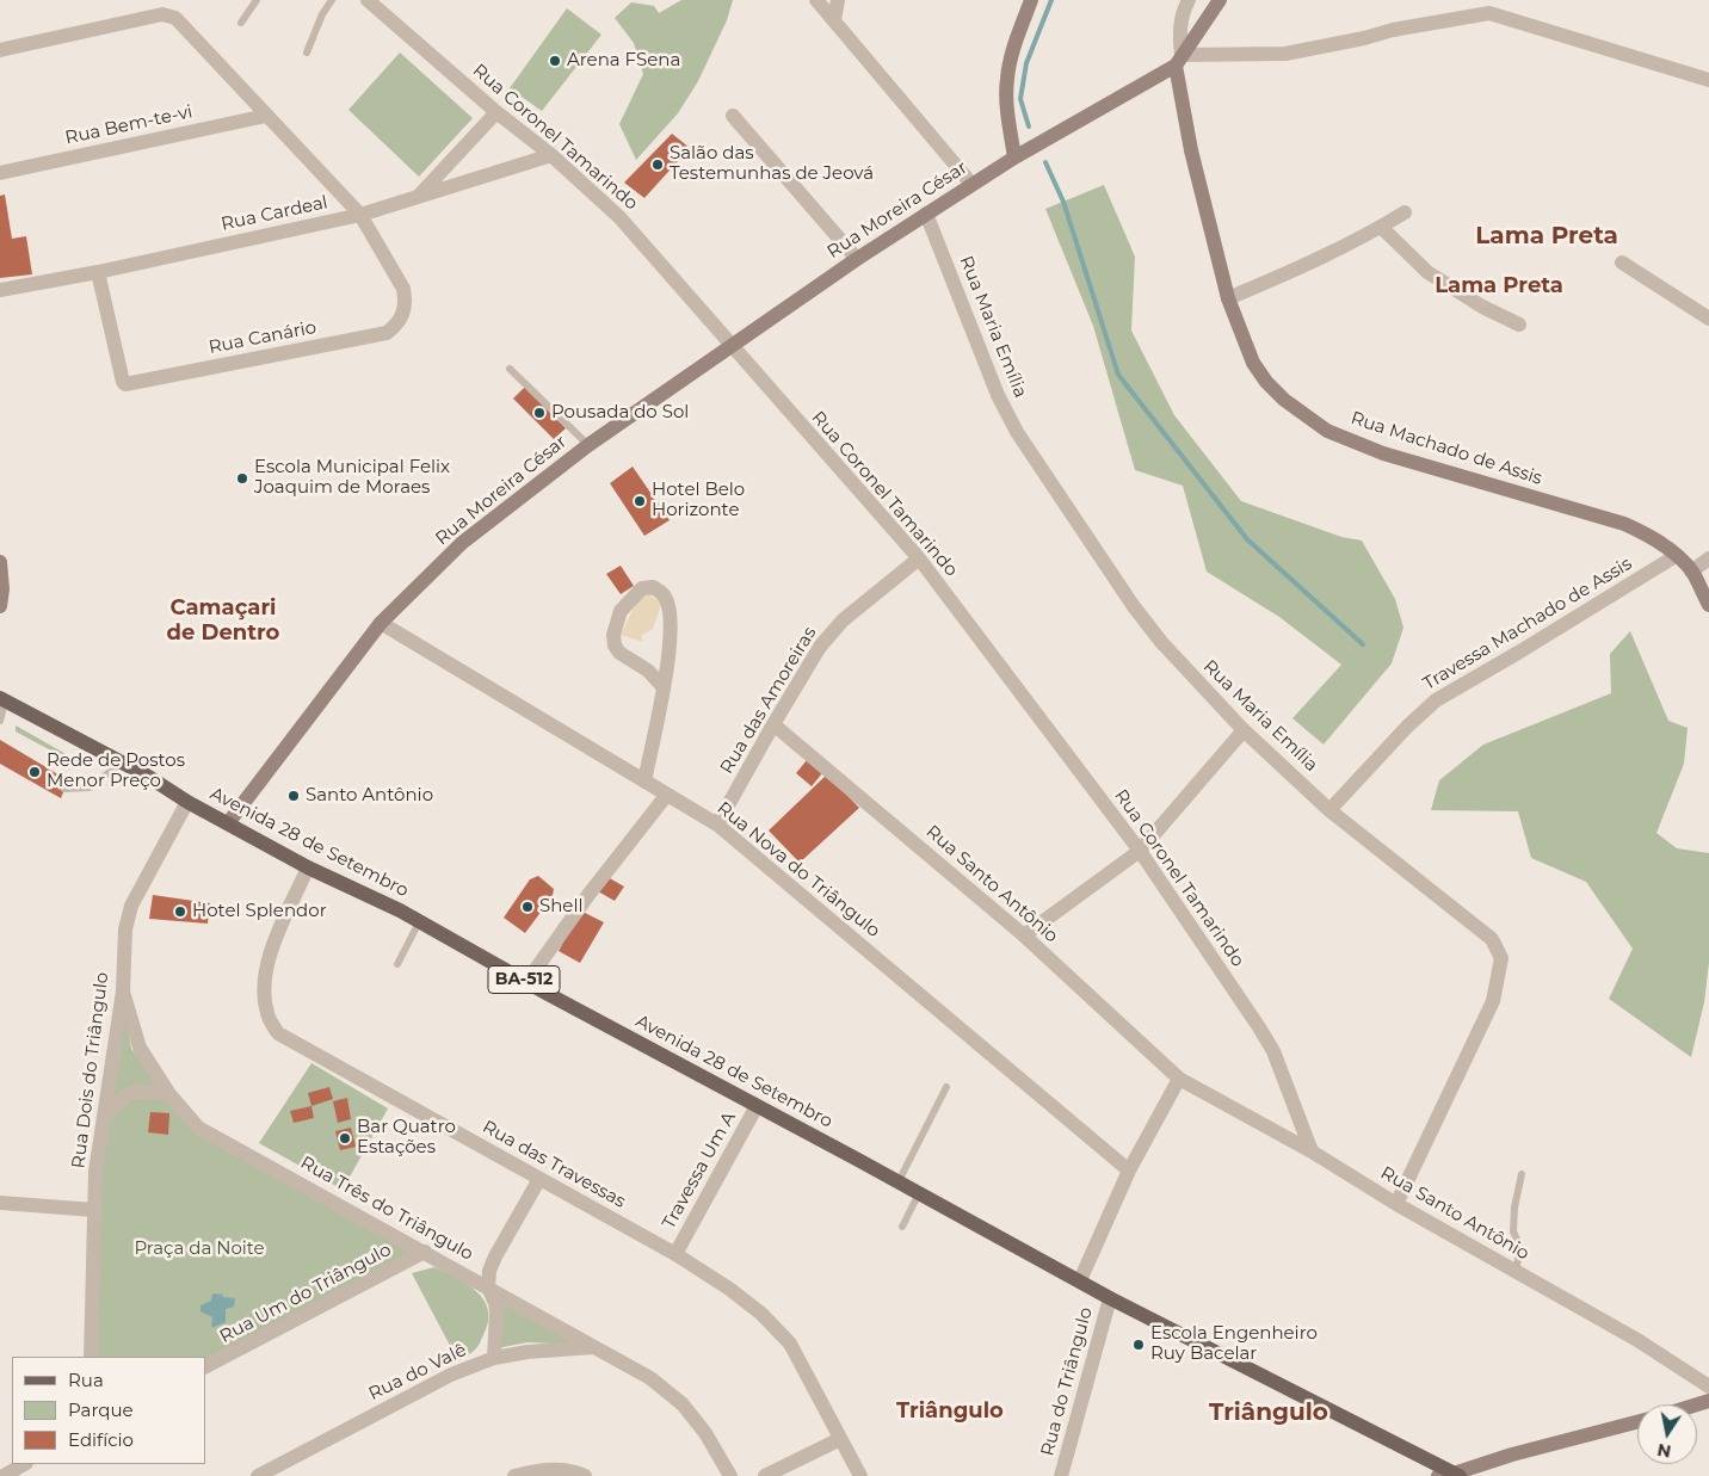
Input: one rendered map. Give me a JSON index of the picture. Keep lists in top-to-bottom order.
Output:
{
  "streets": {
    "main road": ["Avenida 28 de Setembro", "BA-512"],
    "street": [
      "Rua Bem-te-vi",
      "Rua Coronel Tamarindo",
      "Rua Moreira César",
      "Rua Cardeal",
      "Rua Maria Emília",
      "Rua Canário",
      "Rua Machado de Assis",
      "Travessa Machado de Assis",
      "Rua das Amoreiras",
      "Rua Nova do Triângulo",
      "Rua Santo Antônio",
      "Rua Dois do Triângulo",
      "Rua das Travessas",
      "Travessa Um A",
      "Rua Três do Triângulo",
      "Rua Um do Triângulo",
      "Rua do Valê",
      "Rua do Triângulo"
    ]
  },
  "crossings": [
    ["Rua Coronel Tamarindo", "Rua Moreira César"],
    ["Rua Coronel Tamarindo", "Rua Cardeal"],
    ["Rua Coronel Tamarindo", "Rua das Amoreiras"],
    ["Rua Coronel Tamarindo", "Rua Santo Antônio"],
    ["Rua Moreira César", "Rua Maria Emília"],
    ["Rua Moreira César", "Rua Machado de Assis"],
    ["Rua Moreira César", "Avenida 28 de Setembro"],
    ["Rua Moreira César", "Rua Nova do Triângulo"],
    ["Rua Cardeal", "Rua Canário"],
    ["Rua Maria Emília", "Travessa Machado de Assis"],
    ["Rua Maria Emília", "Rua Santo Antônio"],
    ["Rua Machado de Assis", "Travessa Machado de Assis"],
    ["Rua das Amoreiras", "Rua Nova do Triângulo"],
    ["Rua das Amoreiras", "Rua Santo Antônio"],
    ["Avenida 28 de Setembro", "Rua Dois do Triângulo"],
    ["Avenida 28 de Setembro", "Rua das Travessas"],
    ["Avenida 28 de Setembro", "Travessa Um A"],
    ["Avenida 28 de Setembro", "Rua do Triângulo"],
    ["Rua Dois do Triângulo", "Rua Três do Triângulo"],
    ["Rua das Travessas", "Travessa Um A"],
    ["Rua Três do Triângulo", "Rua Um do Triângulo"],
    ["Rua Três do Triângulo", "Rua do Valê"]
  ],
  "districts": [
    "Lama Preta",
    "Lama Preta",
    "Camaçari de Dentro",
    "Triângulo",
    "Triângulo"
  ],
  "parks": ["Praça da Noite"],
  "places": [
    "Arena FSena",
    "Salão das Testemunhas de Jeová",
    "Pousada do Sol",
    "Escola Municipal Felix Joaquim de Moraes",
    "Hotel Belo Horizonte",
    "Rede de Postos Menor Preço",
    "Santo Antônio",
    "Shell",
    "Hotel Splendor",
    "Bar Quatro Estações",
    "Escola Engenheiro Ruy Bacelar"
  ],
  "legend": ["Rua", "Parque", "Edifício"],
  "north": "bottom"
}
